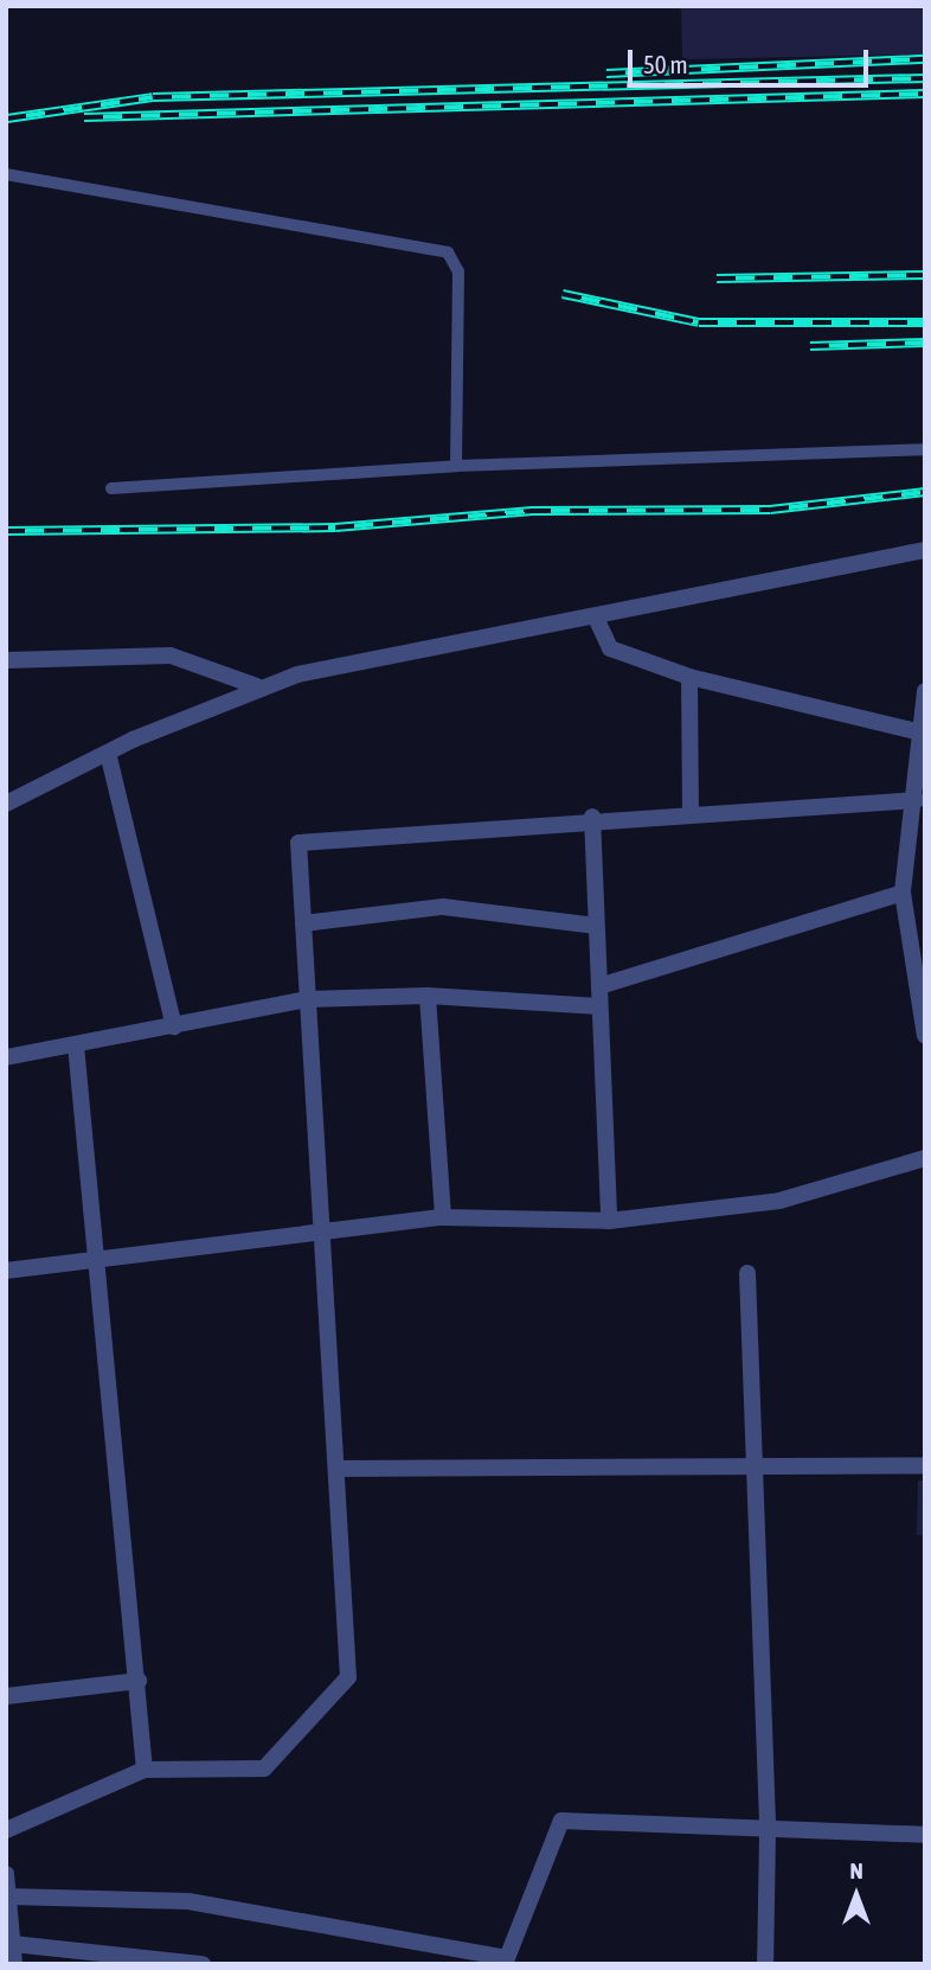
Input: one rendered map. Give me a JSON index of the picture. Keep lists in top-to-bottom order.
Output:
{
  "scale_bar": "50 m",
  "north": "top"
}
